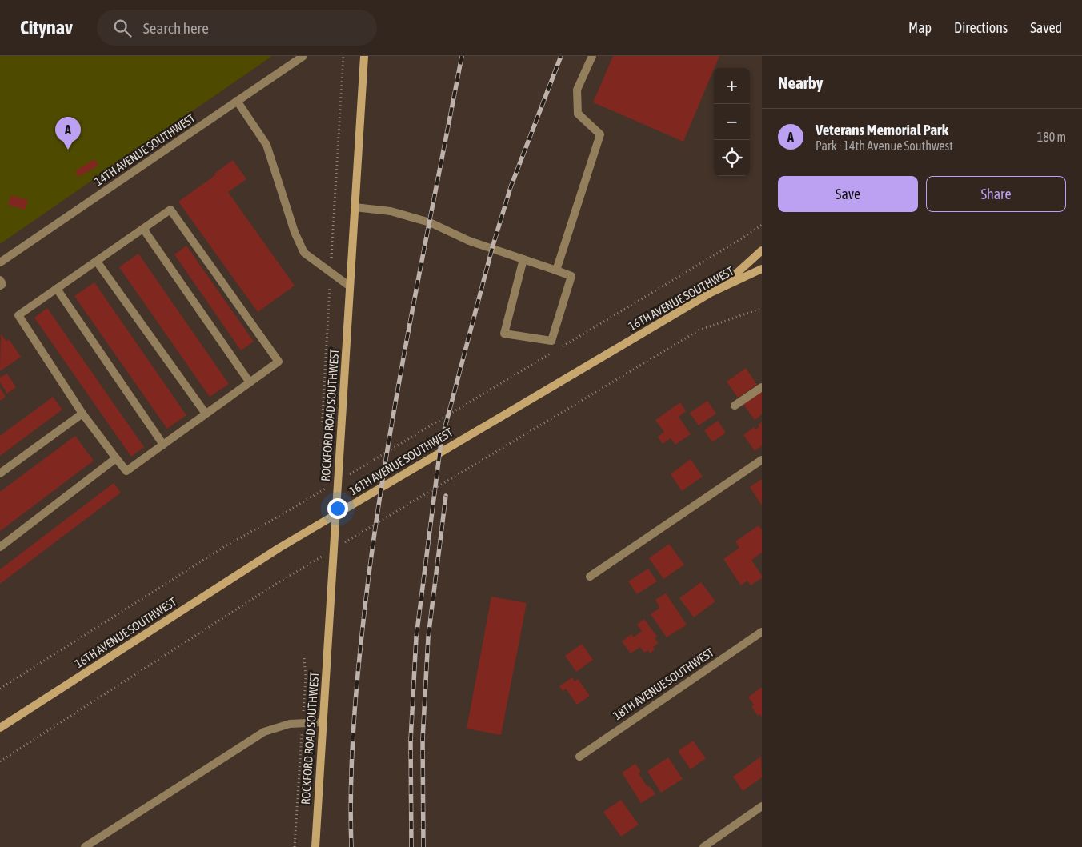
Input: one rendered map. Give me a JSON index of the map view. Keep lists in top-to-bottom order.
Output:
{
  "streets": {
    "main road": ["16TH AVENUE SOUTHWEST", "ROCKFORD ROAD SOUTHWEST"],
    "street": ["14TH AVENUE SOUTHWEST", "18TH AVENUE SOUTHWEST"]
  },
  "page": {
    "header": "Citynav",
    "search": "Search here",
    "nav": ["Map", "Directions", "Saved"],
    "heading": "Nearby",
    "map_buttons": ["+", "−"],
    "list": [
      {
        "mark": "A",
        "name": "Veterans Memorial Park",
        "note": "Park · 14th Avenue Southwest",
        "value": "180 m"
      }
    ],
    "pins": "A",
    "buttons": ["Save", "Share"]
  }
}
